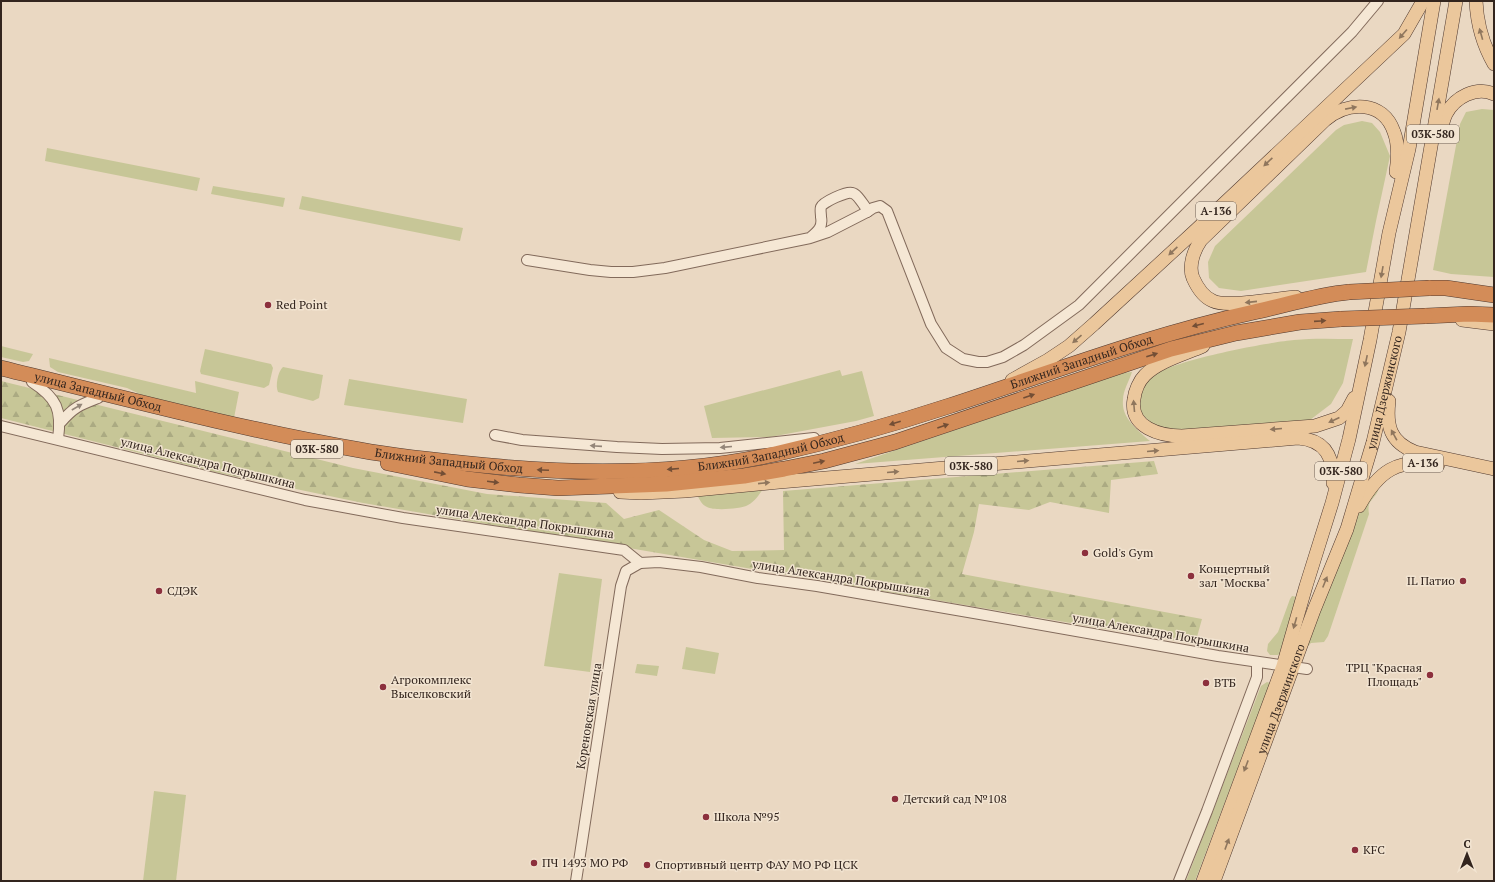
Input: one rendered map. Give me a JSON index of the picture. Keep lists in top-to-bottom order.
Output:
{
  "streets": {
    "highway": ["03К-580", "Ближний Западный Обход", "улица Западный Обход"],
    "main road": ["А-136", "улица Дзержинского"],
    "street": ["улица Александра Покрышкина", "Кореновская улица"]
  },
  "crossings": [
    ["03К-580", "Ближний Западный Обход"],
    ["03К-580", "улица Дзержинского"],
    ["А-136", "Ближний Западный Обход"],
    ["А-136", "улица Дзержинского"],
    ["Ближний Западный Обход", "улица Западный Обход"],
    ["улица Дзержинского", "улица Александра Покрышкина"],
    ["улица Александра Покрышкина", "Кореновская улица"]
  ],
  "places": [
    "Red Point",
    "Gold's Gym",
    "Концертный зал \"Москва\"",
    "IL Патио",
    "СДЭК",
    "ТРЦ \"Красная Площадь\"",
    "ВТБ",
    "Агрокомплекс Выселковский",
    "Детский сад №108",
    "Школа №95",
    "KFC",
    "ПЧ 1493 МО РФ",
    "Спортивный центр ФАУ МО РФ ЦСК"
  ],
  "north": "top"
}
